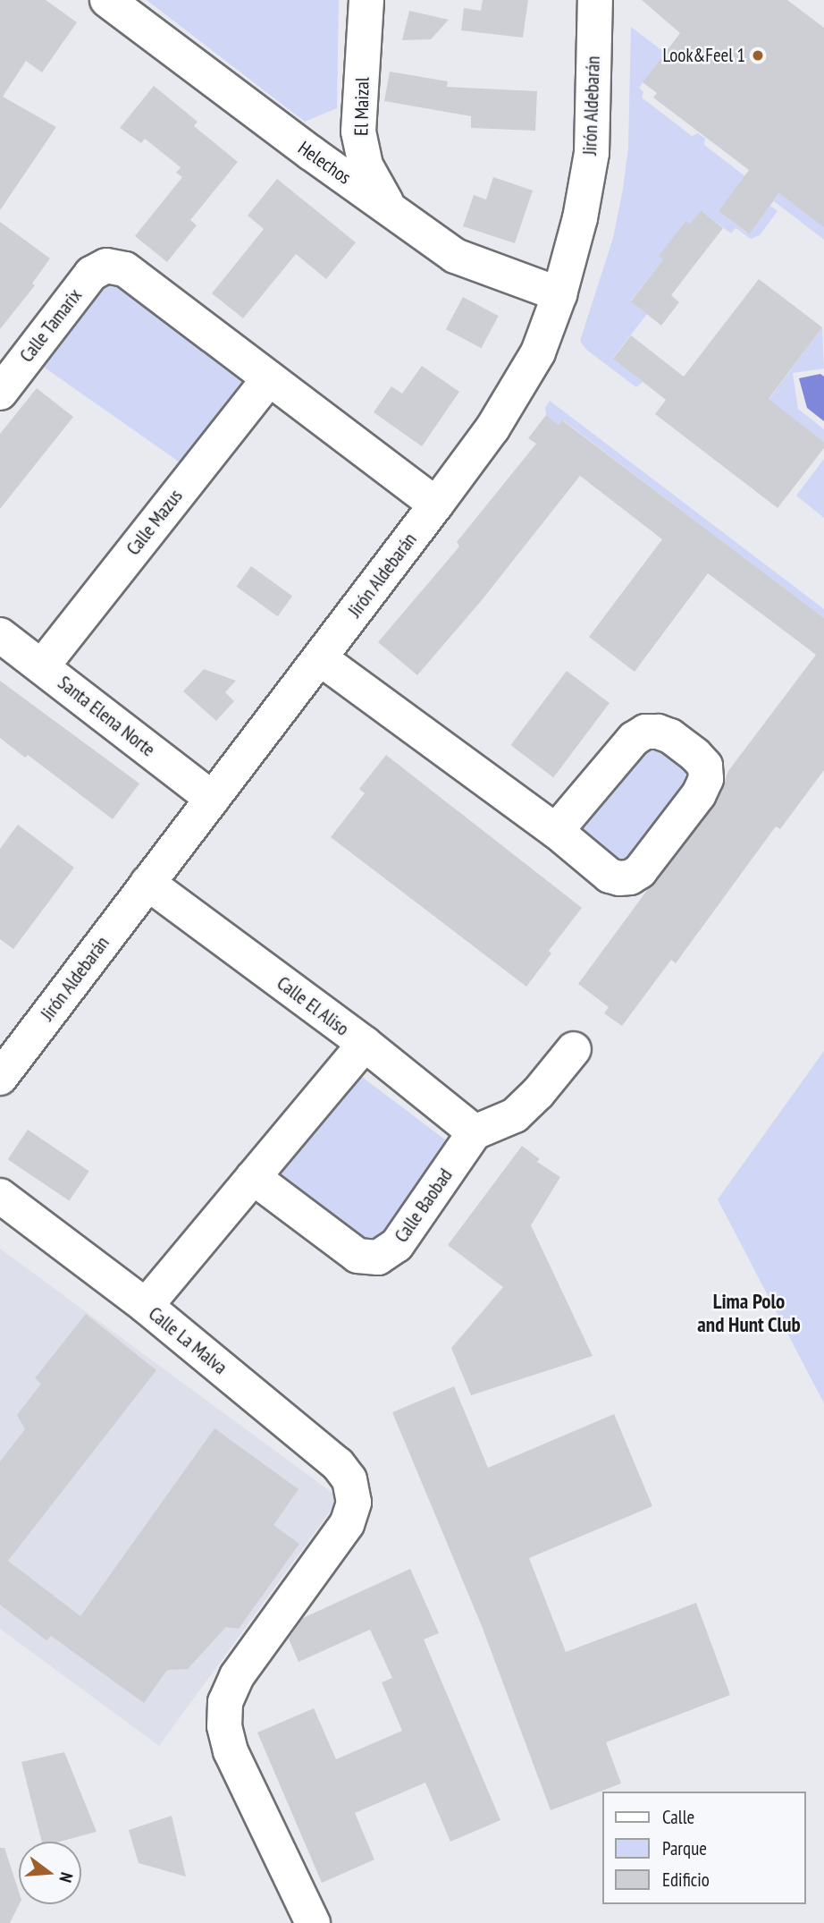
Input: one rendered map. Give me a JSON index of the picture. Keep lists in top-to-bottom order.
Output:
{
  "streets": {
    "street": [
      "Jirón Aldebarán",
      "El Maizal",
      "Helechos",
      "Calle Tamarix",
      "Calle Mazus",
      "Santa Elena Norte",
      "Calle El Aliso",
      "Calle Baobad",
      "Calle La Malva"
    ]
  },
  "crossings": [
    ["Jirón Aldebarán", "Helechos"],
    ["Jirón Aldebarán", "Santa Elena Norte"],
    ["Jirón Aldebarán", "Calle El Aliso"],
    ["El Maizal", "Helechos"],
    ["Calle Tamarix", "Calle Mazus"],
    ["Calle Mazus", "Santa Elena Norte"],
    ["Calle El Aliso", "Calle Baobad"]
  ],
  "districts": ["Lima Polo and Hunt Club"],
  "places": ["Look&Feel 1"],
  "legend": ["Calle", "Parque", "Edificio"],
  "north": "right"
}
